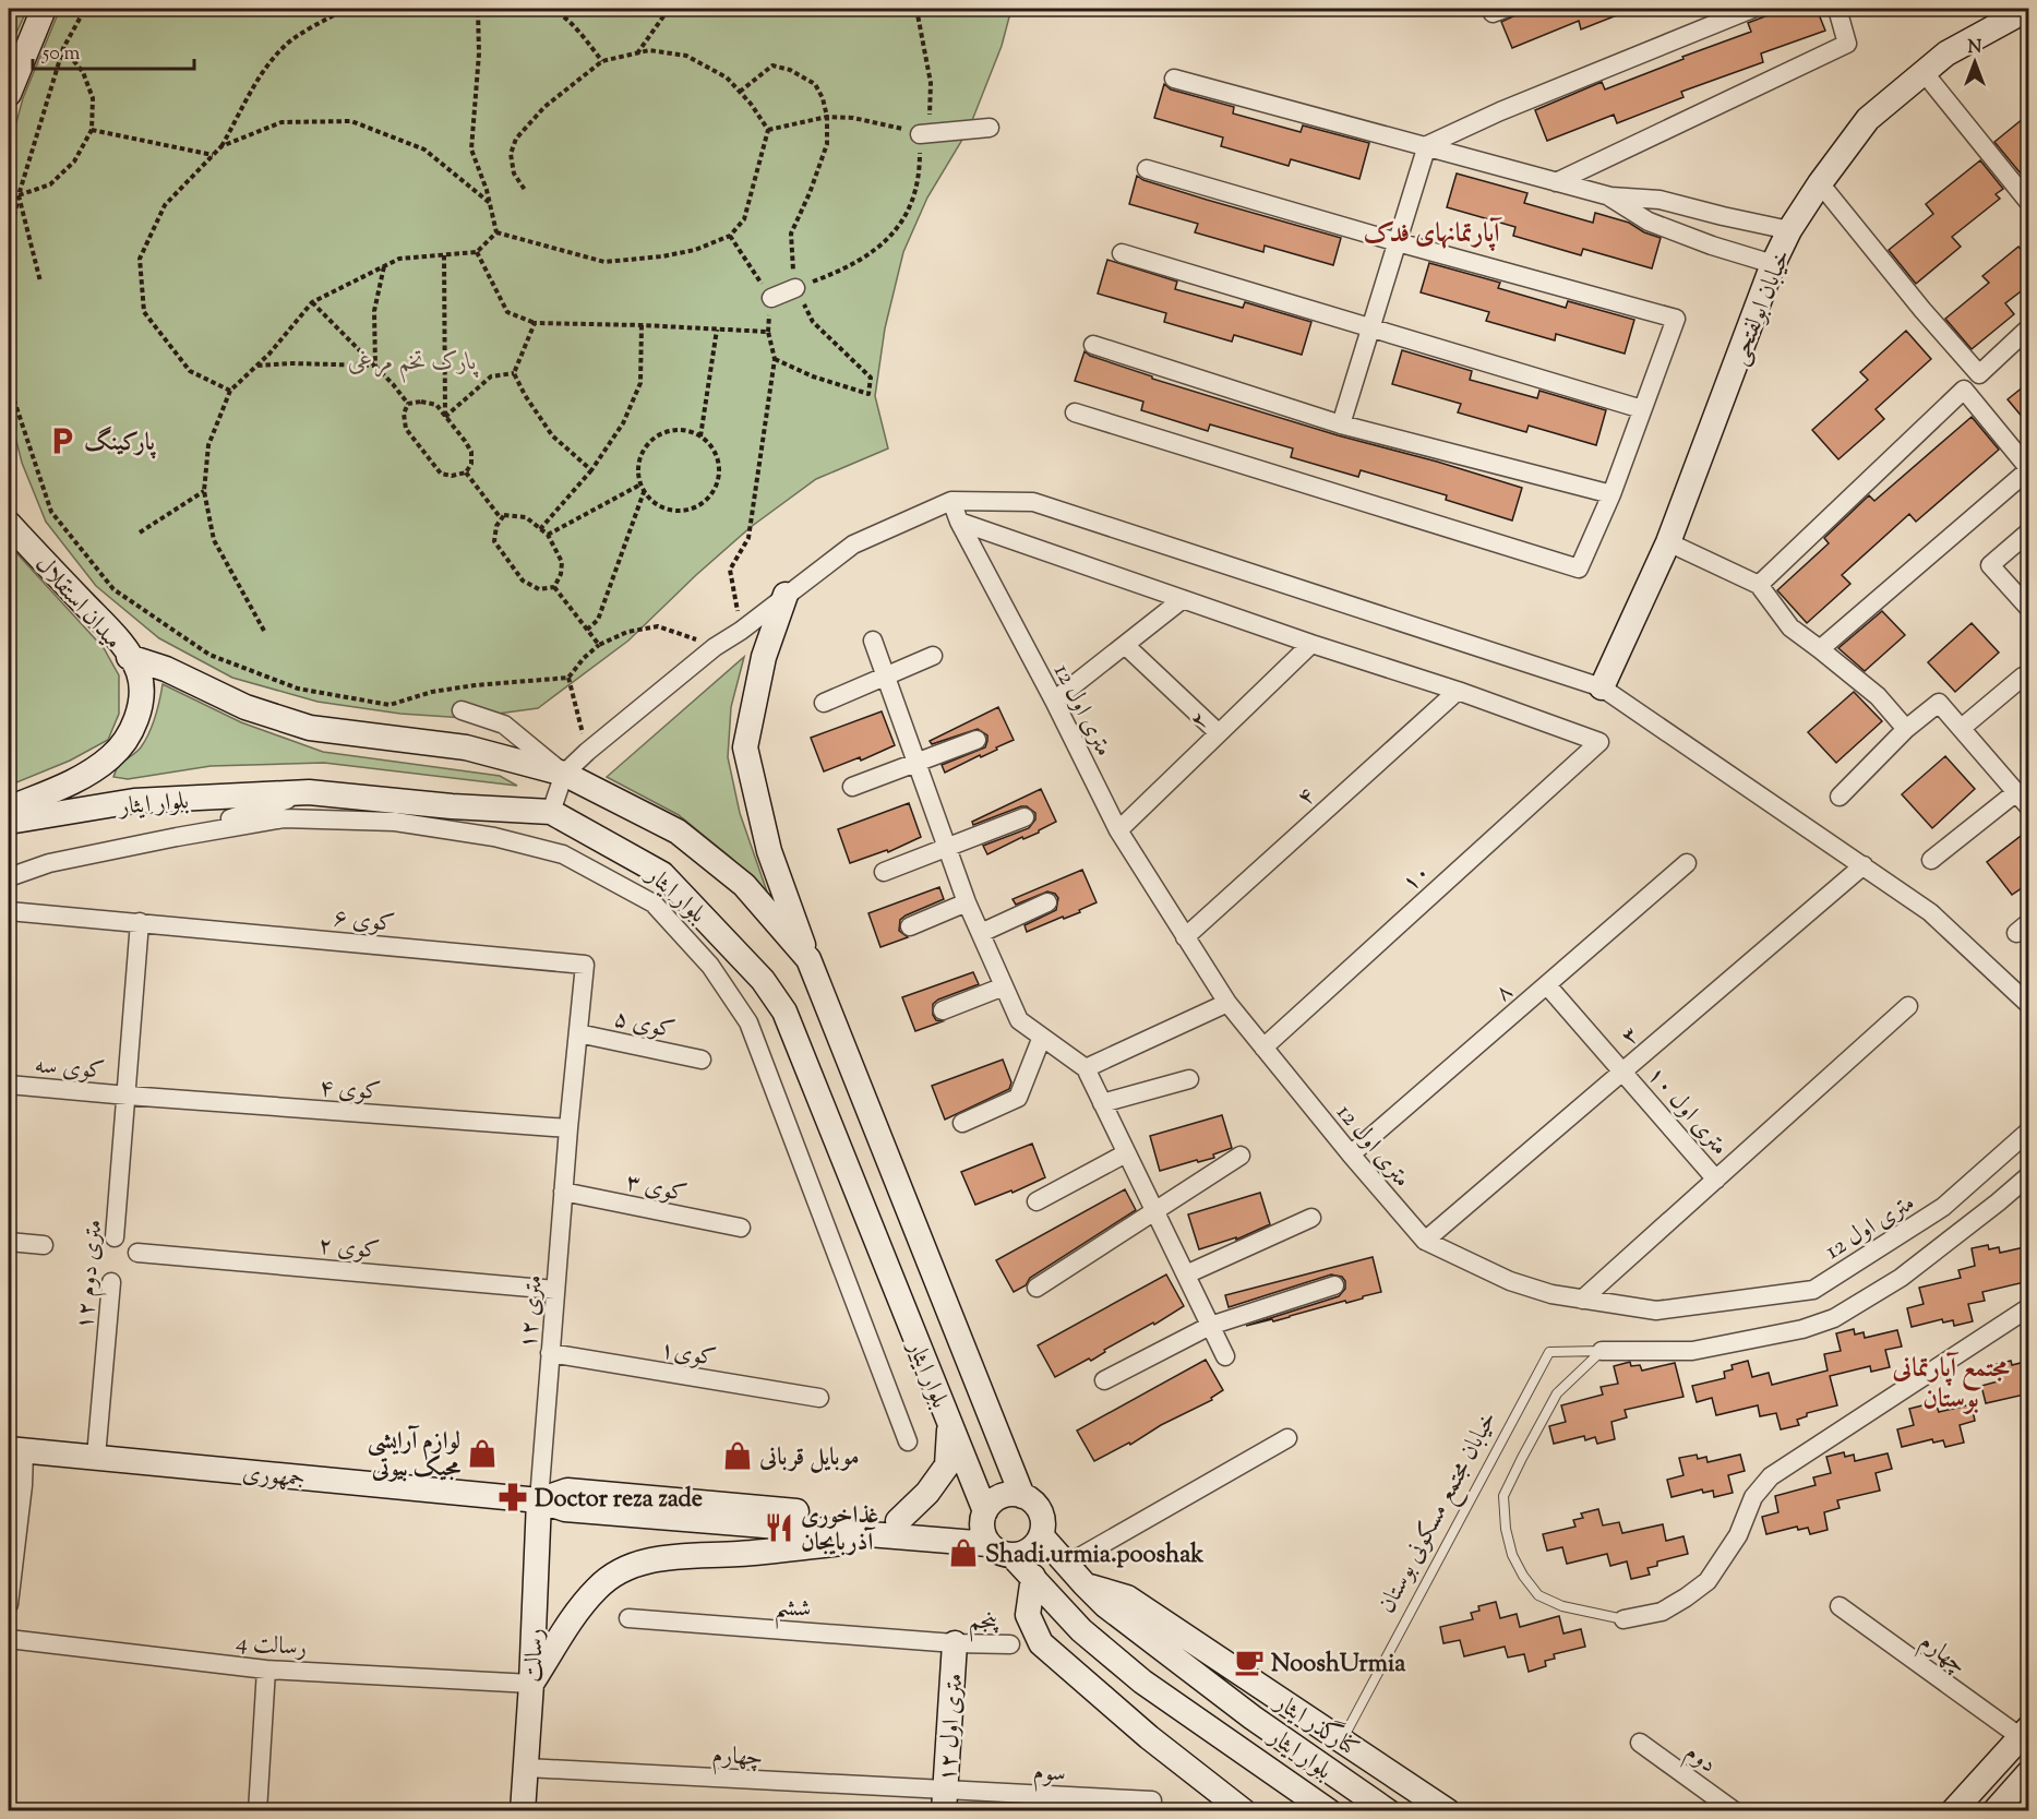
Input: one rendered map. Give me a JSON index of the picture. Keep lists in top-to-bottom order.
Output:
{
  "streets": {
    "main road": [
      "خیابان ابولفتحی",
      "میدان استقلال",
      "بلوار ایثار",
      "جمهوری",
      "رسالت",
      "کنارگذر ایثار",
      "۱۲ متری اول"
    ],
    "street": [
      "12 متری اول",
      "۲",
      "۴",
      "۱۰",
      "کوی ۶",
      "۸",
      "کوی ۵",
      "۳",
      "کوی سه",
      "کوی ۴",
      "۱۰ متری اول",
      "کوی ۳",
      "کوی ۲",
      "۱۲ متری دوم",
      "۱۲ متری",
      "کوی۱",
      "خیابان مجتمع مسکونی بوستان",
      "ششم",
      "پنجم",
      "رسالت 4",
      "چهارم",
      "دوم",
      "سوم"
    ]
  },
  "crossings": [
    ["میدان استقلال", "بلوار ایثار"],
    ["12 متری اول", "۲"],
    ["12 متری اول", "۴"],
    ["12 متری اول", "۱۰"],
    ["12 متری اول", "۸"],
    ["12 متری اول", "۳"],
    ["۴", "۱۰"],
    ["بلوار ایثار", "جمهوری"],
    ["بلوار ایثار", "کنارگذر ایثار"],
    ["کوی ۶", "۱۲ متری دوم"],
    ["کوی ۶", "۱۲ متری"],
    ["۸", "۱۰ متری اول"],
    ["کوی ۵", "۱۲ متری"],
    ["۳", "۱۰ متری اول"],
    ["کوی سه", "کوی ۴"],
    ["کوی سه", "۱۲ متری دوم"],
    ["کوی ۴", "۱۲ متری دوم"],
    ["کوی ۴", "۱۲ متری"],
    ["کوی ۳", "۱۲ متری"],
    ["کوی ۲", "۱۲ متری"],
    ["۱۲ متری دوم", "جمهوری"],
    ["۱۲ متری", "کوی۱"],
    ["۱۲ متری", "جمهوری"],
    ["۱۲ متری", "رسالت"],
    ["جمهوری", "رسالت"],
    ["خیابان مجتمع مسکونی بوستان", "کنارگذر ایثار"],
    ["ششم", "پنجم"],
    ["ششم", "۱۲ متری اول"],
    ["پنجم", "۱۲ متری اول"],
    ["رسالت 4", "رسالت"],
    ["چهارم", "رسالت"],
    ["چهارم", "۱۲ متری اول"],
    ["چهارم", "سوم"],
    ["۱۲ متری اول", "سوم"]
  ],
  "districts": ["آپارتمانهای فدک", "مجتمع آپارتمانی بوستان"],
  "parks": ["پارک تخم مرغی"],
  "places": {
    "parking": ["پارکینگ"],
    "shop": ["لوازم آرایشی مجیک بیوتی", "موبایل قربانی", "Shadi.urmia.pooshak"],
    "pharmacy": ["Doctor reza zade"],
    "restaurant": ["غذاخوری آذربایجان"],
    "cafe": ["NooshUrmia"]
  },
  "scale_bar": "50 m",
  "north": "top"
}
